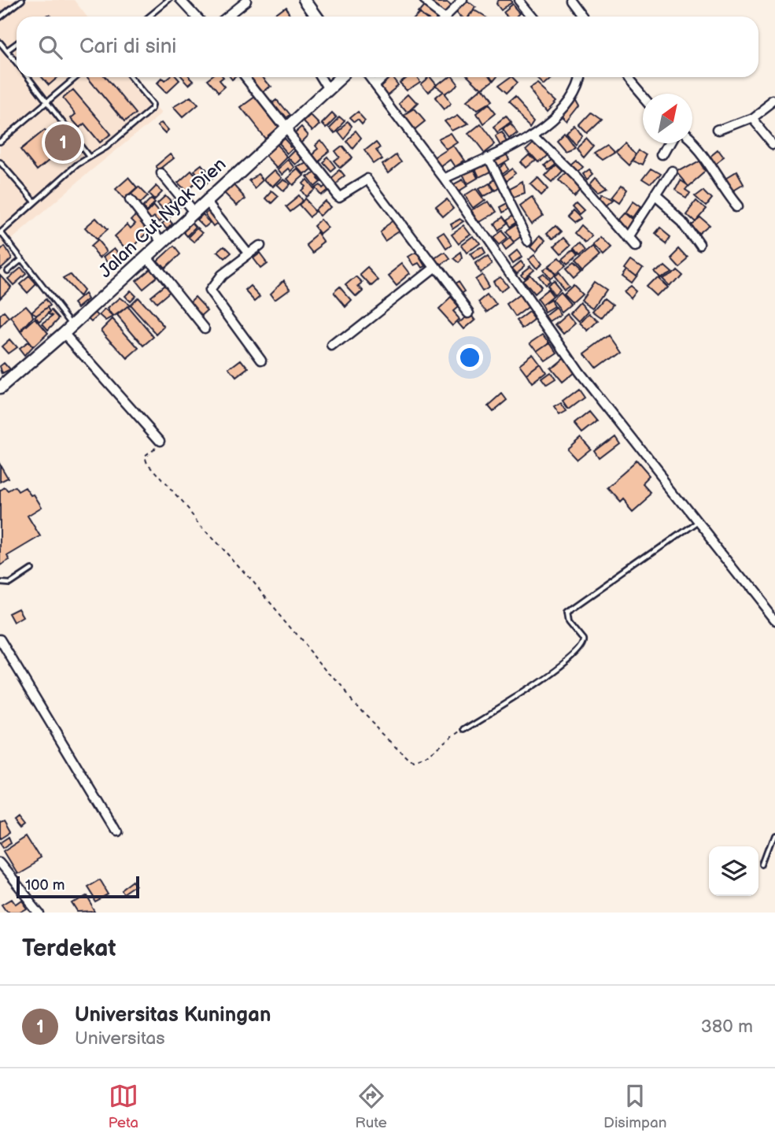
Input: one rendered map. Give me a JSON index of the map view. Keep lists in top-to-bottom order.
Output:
{
  "streets": {
    "street": ["Jalan Cut Nyak Dien"]
  },
  "scale_bar": "100 m",
  "north": "top right",
  "page": {
    "search": "Cari di sini",
    "pins": "1",
    "scale": "100 m",
    "heading": "Terdekat",
    "list": [
      {
        "mark": "1",
        "name": "Universitas Kuningan",
        "note": "Universitas",
        "value": "380 m"
      }
    ],
    "nav": ["Peta", "Rute", "Disimpan"]
  }
}
